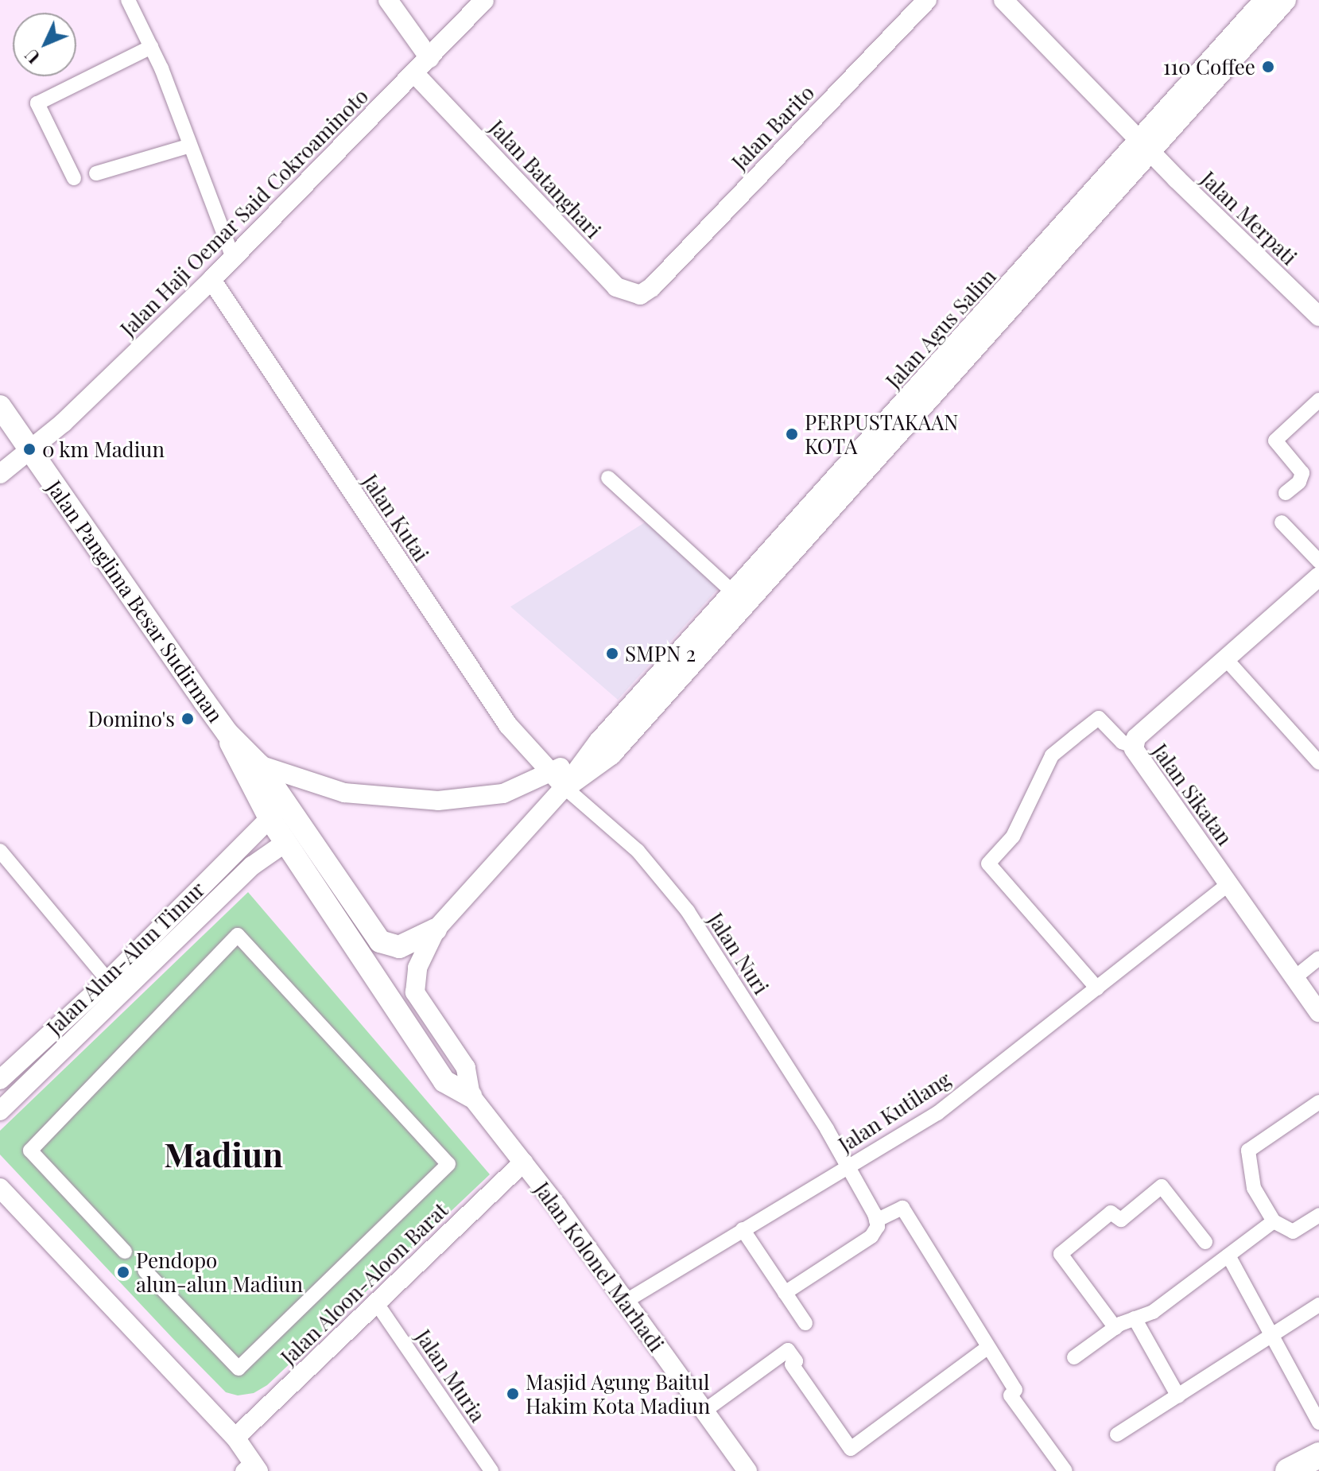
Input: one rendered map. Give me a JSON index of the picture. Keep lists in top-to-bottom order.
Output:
{
  "streets": {
    "main road": ["Jalan Panglima Besar Sudirman", "Jalan Kolonel Marhadi"],
    "street": [
      "Jalan Barito",
      "Jalan Batanghari",
      "Jalan Haji Oemar Said Cokroaminoto",
      "Jalan Merpati",
      "Jalan Kutai",
      "Jalan Sikatan",
      "Jalan Nuri",
      "Jalan Alun-Alun Timur",
      "Jalan Kutilang",
      "Jalan Aloon-Aloon Barat",
      "Jalan Muria"
    ]
  },
  "crossings": [
    ["Jalan Barito", "Jalan Batanghari"],
    ["Jalan Batanghari", "Jalan Haji Oemar Said Cokroaminoto"],
    ["Jalan Haji Oemar Said Cokroaminoto", "Jalan Kutai"],
    ["Jalan Haji Oemar Said Cokroaminoto", "Jalan Panglima Besar Sudirman"],
    ["Jalan Kutai", "Jalan Nuri"],
    ["Jalan Kutai", "Jalan Kolonel Marhadi"],
    ["Jalan Panglima Besar Sudirman", "Jalan Alun-Alun Timur"],
    ["Jalan Panglima Besar Sudirman", "Jalan Kolonel Marhadi"],
    ["Jalan Sikatan", "Jalan Kutilang"],
    ["Jalan Nuri", "Jalan Kutilang"],
    ["Jalan Nuri", "Jalan Kolonel Marhadi"],
    ["Jalan Kutilang", "Jalan Kolonel Marhadi"],
    ["Jalan Kolonel Marhadi", "Jalan Aloon-Aloon Barat"],
    ["Jalan Aloon-Aloon Barat", "Jalan Muria"]
  ],
  "districts": ["Madiun"],
  "places": [
    "110 Coffee",
    "PERPUSTAKAAN KOTA",
    "0 km Madiun",
    "SMPN 2",
    "Domino's",
    "Pendopo alun-alun Madiun",
    "Masjid Agung Baitul Hakim Kota Madiun"
  ],
  "north": "bottom left"
}
